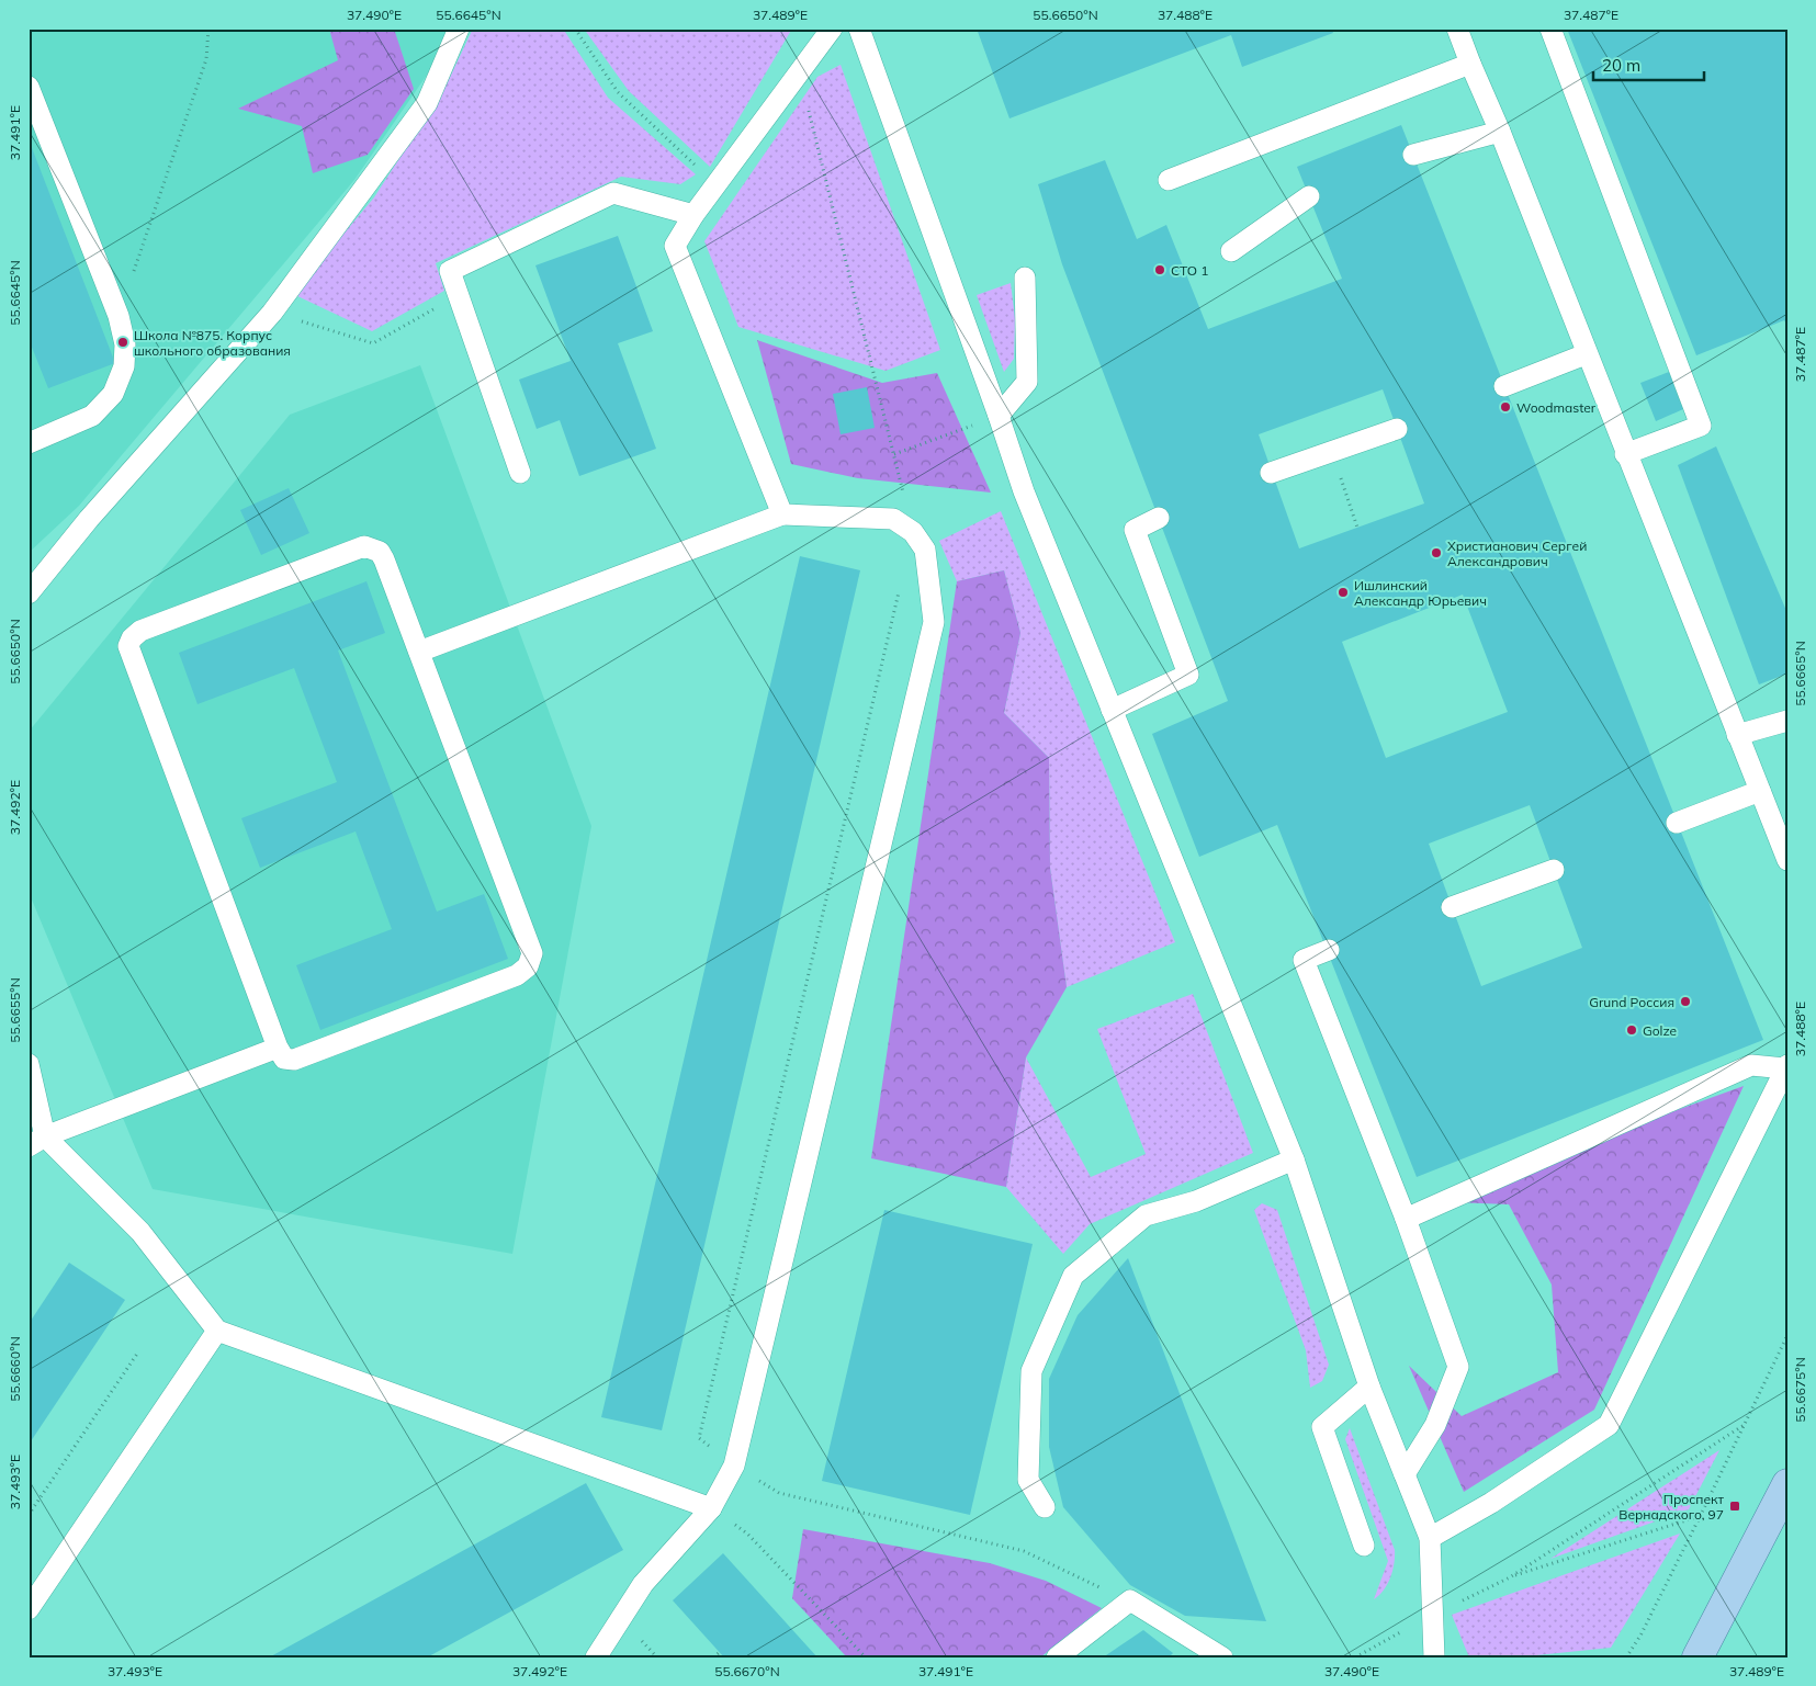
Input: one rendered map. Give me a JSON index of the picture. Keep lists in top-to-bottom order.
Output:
{
  "places": {
    "other": [
      "СТО 1",
      "Школа №875. Корпус школьного образования",
      "Woodmaster",
      "Христианович Сергей Александрович",
      "Ишлинский Александр Юрьевич",
      "Grund Россия",
      "Golze"
    ],
    "transit": ["Проспект Вернадского, 97"]
  },
  "scale_bar": "20 m",
  "coordinates": [
    "37.490°E",
    "55.6645°N",
    "37.489°E",
    "55.6650°N",
    "37.488°E",
    "37.487°E",
    "37.491°E",
    "55.6665°N",
    "37.492°E",
    "55.6655°N",
    "55.6660°N",
    "55.6675°N",
    "37.493°E",
    "55.6670°N"
  ]
}
